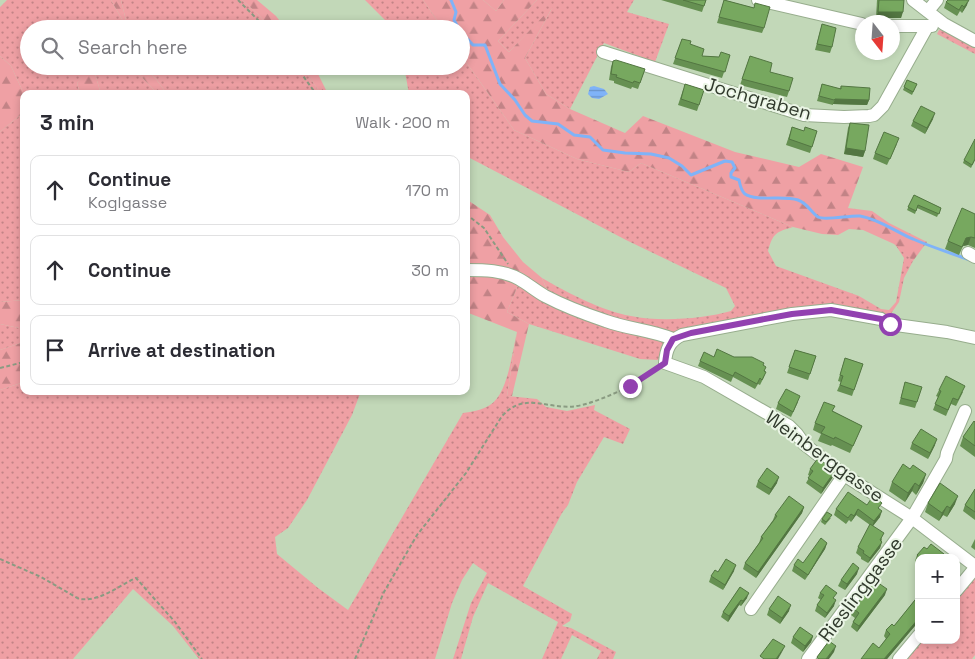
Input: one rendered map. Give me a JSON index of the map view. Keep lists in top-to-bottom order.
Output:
{
  "streets": {
    "street": ["Jochgraben", "Weinberggasse", "Rieslinggasse"]
  },
  "crossings": [
    ["Weinberggasse", "Rieslinggasse"]
  ],
  "north": "bottom",
  "page": {
    "search": "Search here",
    "heading": ["3 min", "Walk · 200 m"],
    "list": [
      ["Continue", "Koglgasse", "170 m"],
      ["Continue", "30 m"],
      "Arrive at destination"
    ],
    "map_buttons": ["+", "−"]
  }
}
